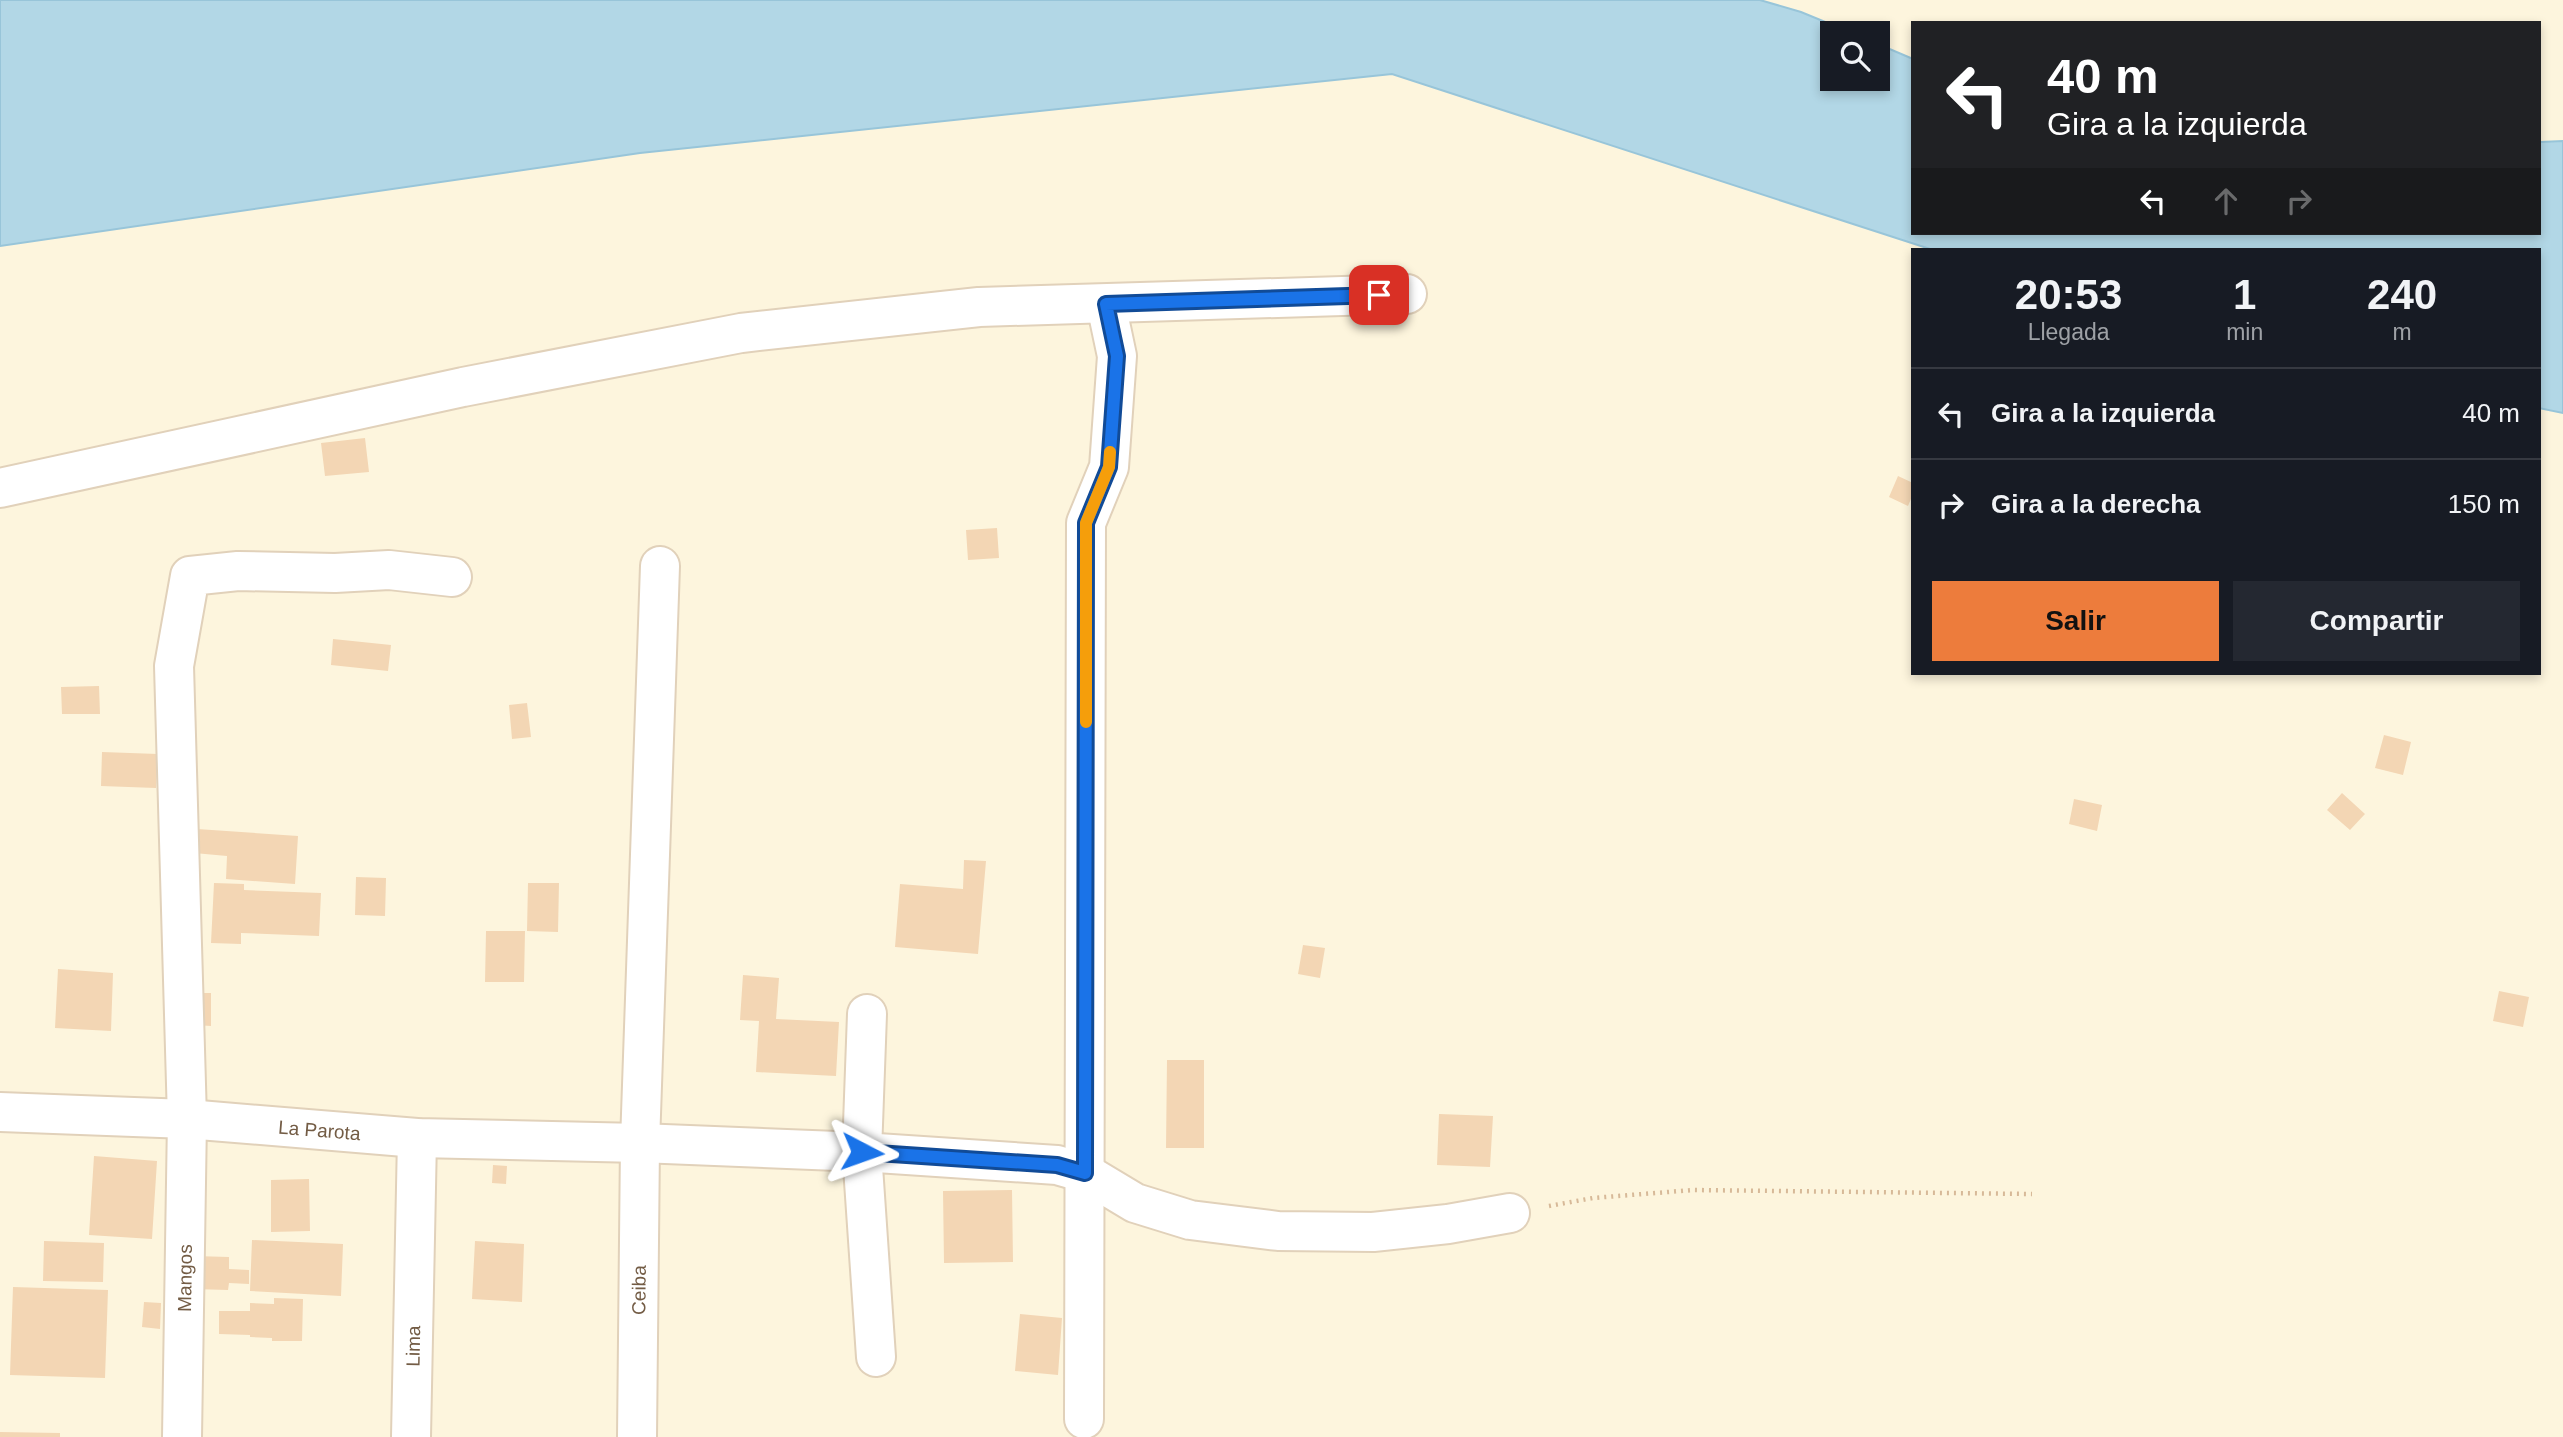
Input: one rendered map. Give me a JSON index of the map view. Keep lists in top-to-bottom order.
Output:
{
  "streets": {
    "street": [
      "La Parota",
      "Mangos",
      "Ceiba",
      "Lima"
    ]
  },
  "crossings": [
    ["La Parota", "Mangos"],
    ["La Parota", "Ceiba"],
    ["La Parota", "Lima"]
  ],
  "page": {
    "turn": ["40 m", "Gira a la izquierda"],
    "eta": [
      "20:53",
      "Llegada",
      "1",
      "min",
      "240",
      "m"
    ],
    "list": [
      {
        "name": "Gira a la izquierda",
        "value": "40 m"
      },
      {
        "name": "Gira a la derecha",
        "value": "150 m"
      }
    ],
    "buttons": ["Salir", "Compartir"]
  }
}
